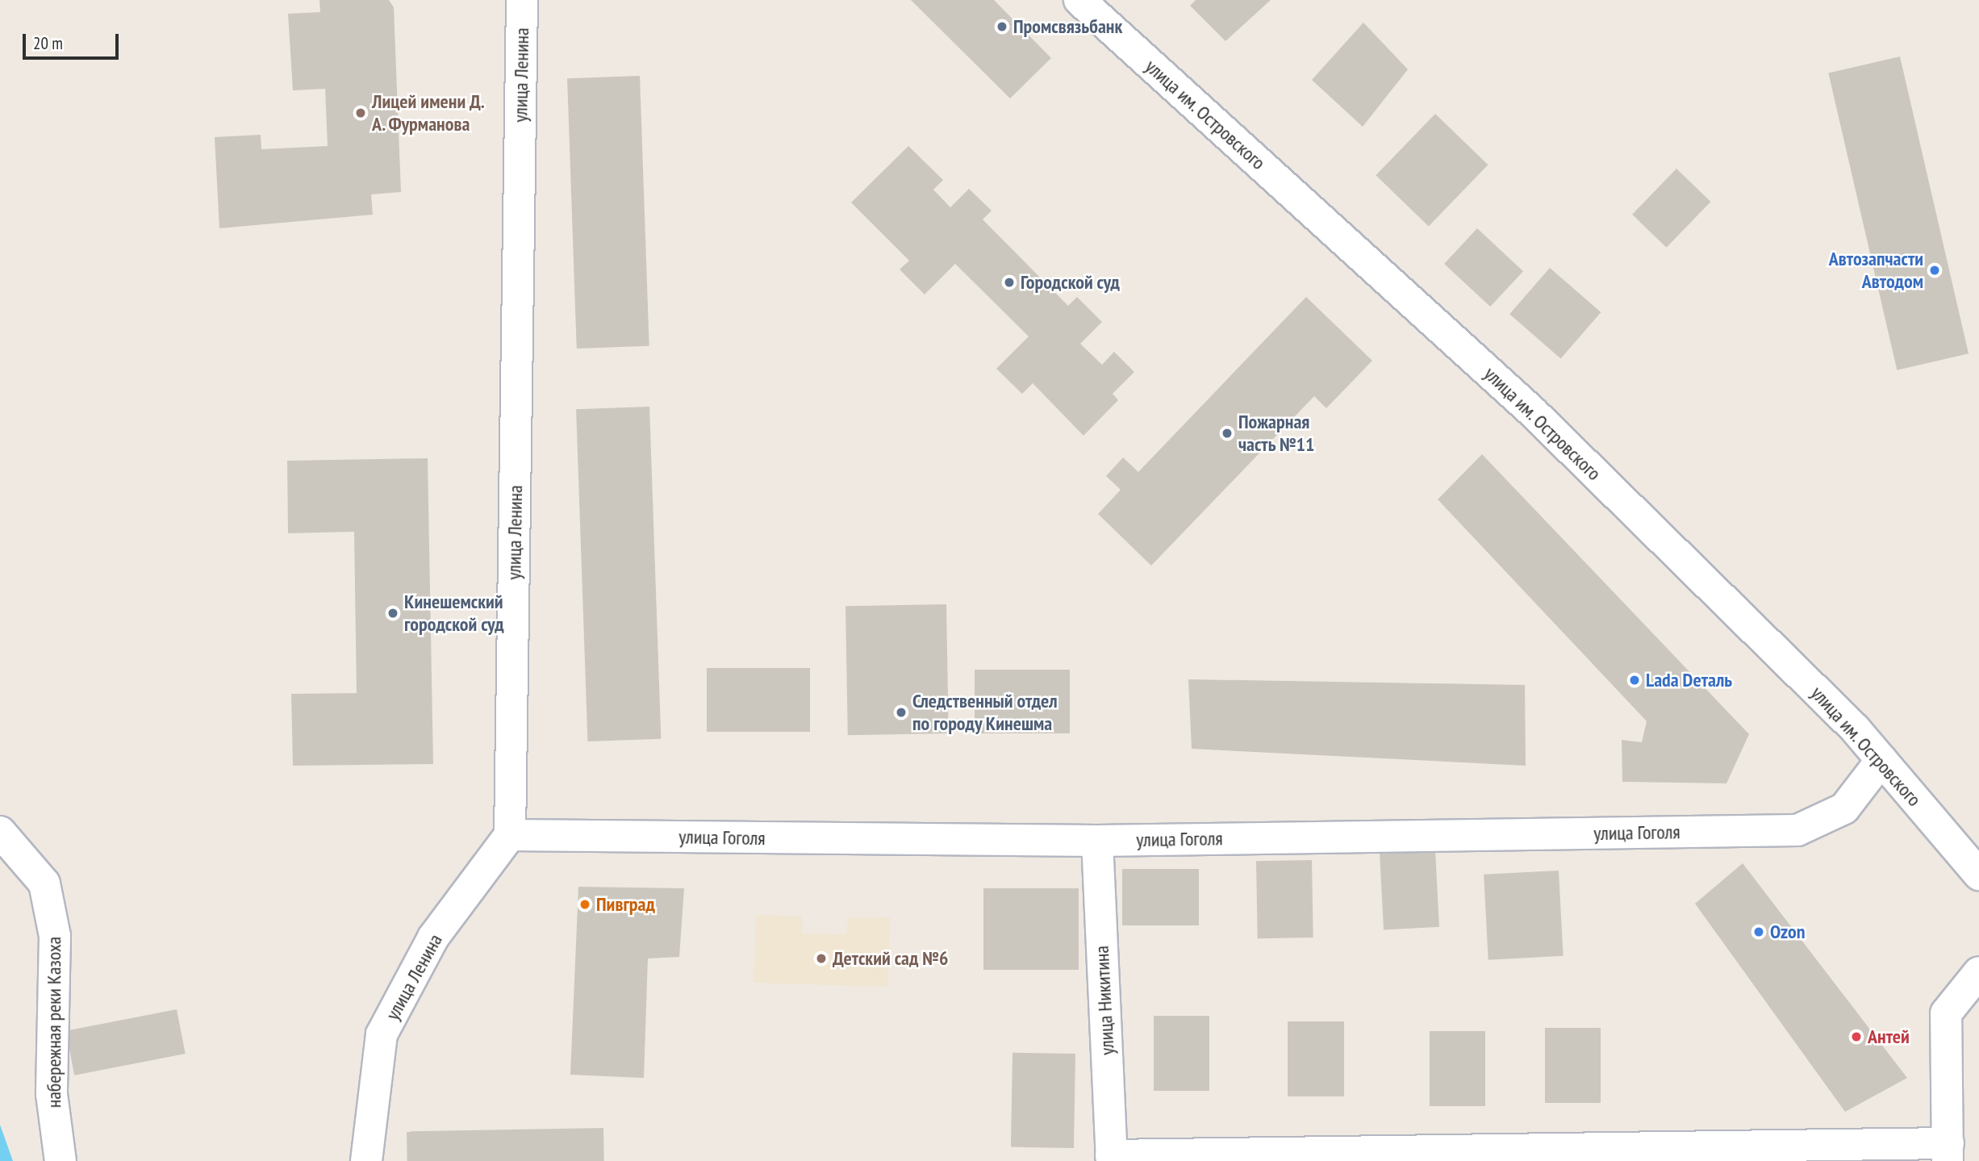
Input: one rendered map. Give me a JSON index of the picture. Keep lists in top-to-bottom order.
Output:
{
  "streets": {
    "street": [
      "улица Ленина",
      "улица им. Островского",
      "улица Гоголя",
      "улица Никитина",
      "набережная реки Казоха"
    ]
  },
  "crossings": [
    ["улица Ленина", "улица Гоголя"],
    ["улица им. Островского", "улица Гоголя"],
    ["улица Гоголя", "улица Никитина"]
  ],
  "places": [
    "Промсвязьбанк",
    "Лицей имени Д. А. Фурманова",
    "Автозапчасти Автодом",
    "Городской суд",
    "Пожарная часть №11",
    "Кинешемский городской суд",
    "Lada Dеталь",
    "Следственный отдел по городу Кинешма",
    "Пивград",
    "Ozon",
    "Детский сад №6",
    "Антей"
  ],
  "scale_bar": "20 m"
}
